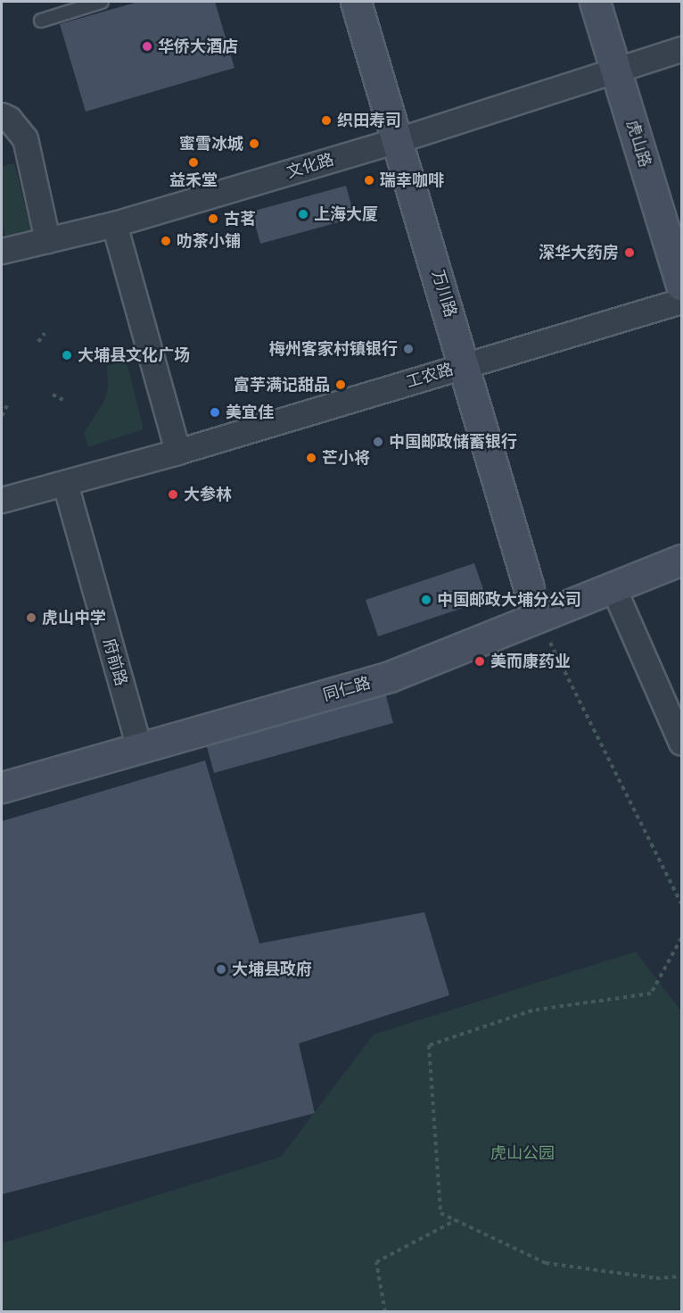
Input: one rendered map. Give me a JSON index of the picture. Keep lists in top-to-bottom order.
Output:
{
  "streets": {
    "main road": ["虎山路", "万川路", "同仁路"],
    "street": ["文化路", "工农路", "府前路"]
  },
  "crossings": [
    ["虎山路", "文化路"],
    ["文化路", "万川路"],
    ["万川路", "工农路"],
    ["工农路", "府前路"],
    ["府前路", "同仁路"]
  ],
  "parks": ["虎山公园"],
  "places": [
    "华侨大酒店",
    "织田寿司",
    "蜜雪冰城",
    "益禾堂",
    "瑞幸咖啡",
    "上海大厦",
    "古茗",
    "叻茶小铺",
    "深华大药房",
    "梅州客家村镇银行",
    "大埔县文化广场",
    "富芋满记甜品",
    "美宜佳",
    "中国邮政储蓄银行",
    "芒小将",
    "大参林",
    "中国邮政大埔分公司",
    "虎山中学",
    "美而康药业",
    "大埔县政府"
  ]
}
